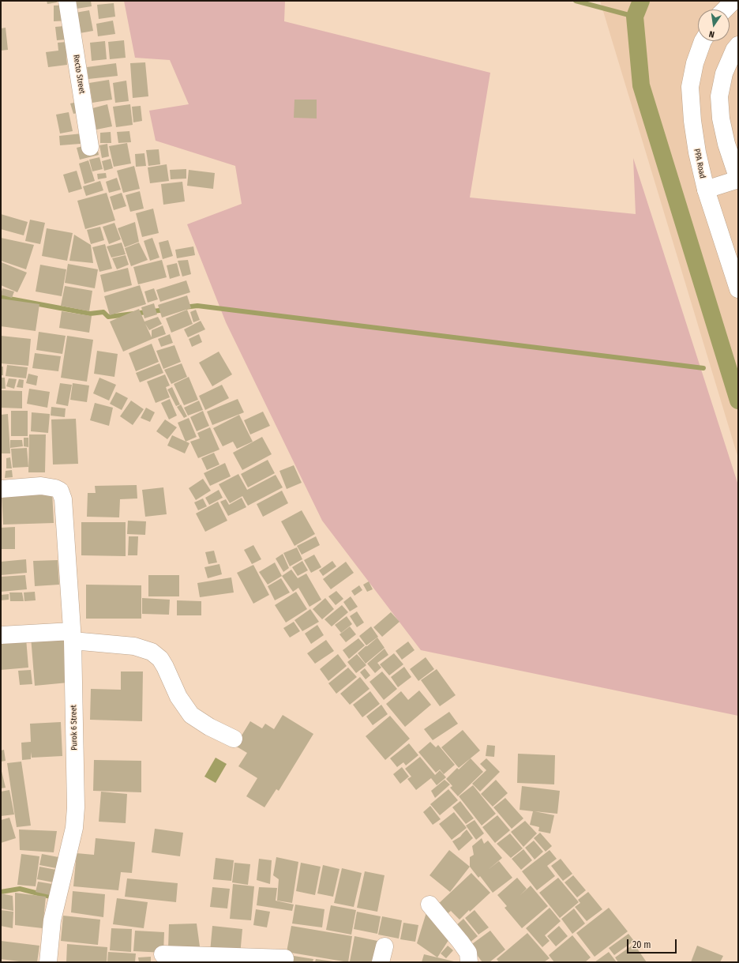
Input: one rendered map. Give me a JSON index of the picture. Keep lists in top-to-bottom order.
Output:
{
  "streets": {
    "main road": ["Recto Street", "PPA Road", "Purok 6 Street"]
  },
  "scale_bar": "20 m",
  "north": "bottom"
}
